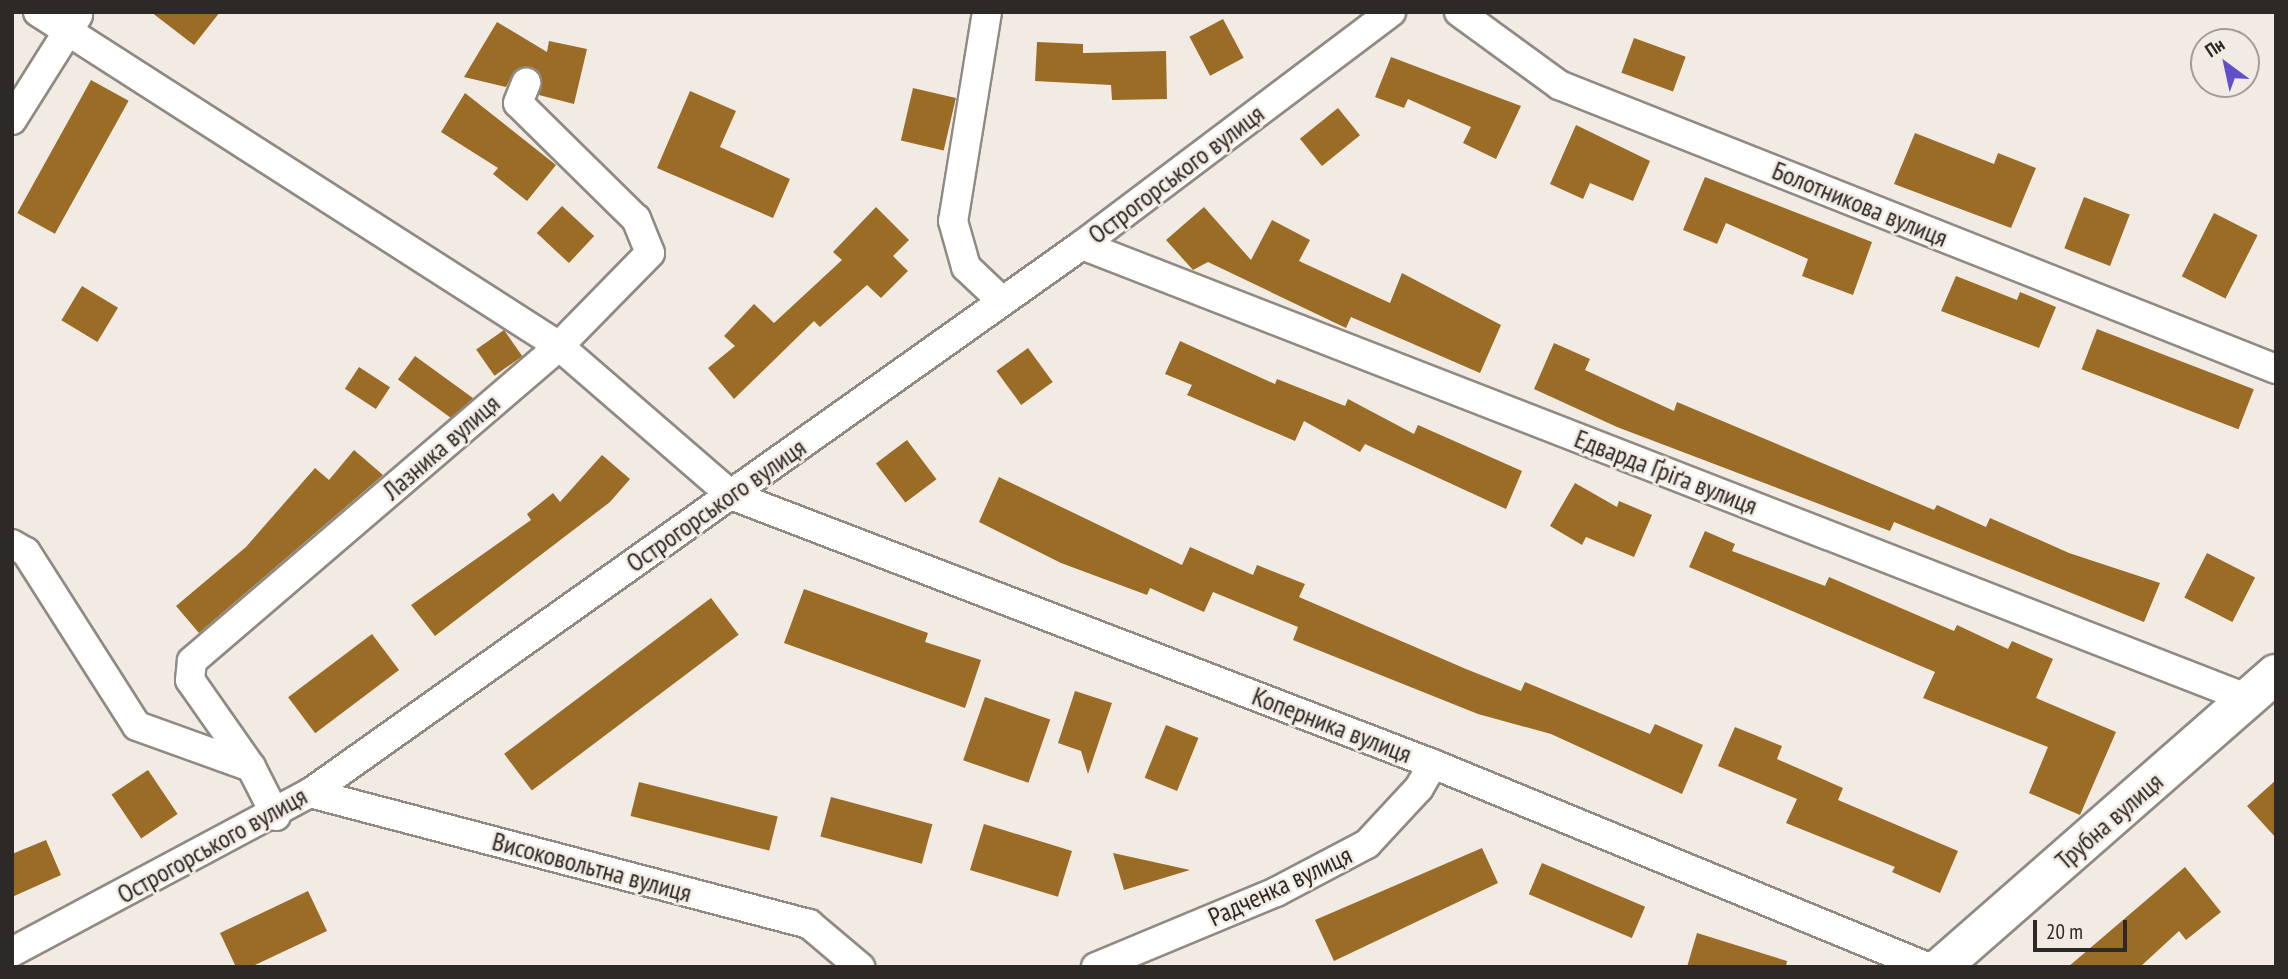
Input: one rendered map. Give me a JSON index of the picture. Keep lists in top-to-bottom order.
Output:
{
  "streets": {
    "street": [
      "Острогорського вулиця",
      "Болотникова вулиця",
      "Лазника вулиця",
      "Едварда Ґріґа вулиця",
      "Коперника вулиця",
      "Трубна вулиця",
      "Високовольтна вулиця",
      "Радченка вулиця"
    ]
  },
  "crossings": [
    ["Острогорського вулиця", "Лазника вулиця"],
    ["Острогорського вулиця", "Едварда Ґріґа вулиця"],
    ["Острогорського вулиця", "Коперника вулиця"],
    ["Острогорського вулиця", "Високовольтна вулиця"],
    ["Лазника вулиця", "Коперника вулиця"],
    ["Едварда Ґріґа вулиця", "Трубна вулиця"],
    ["Коперника вулиця", "Радченка вулиця"]
  ],
  "scale_bar": "20 m",
  "north": "top left"
}
